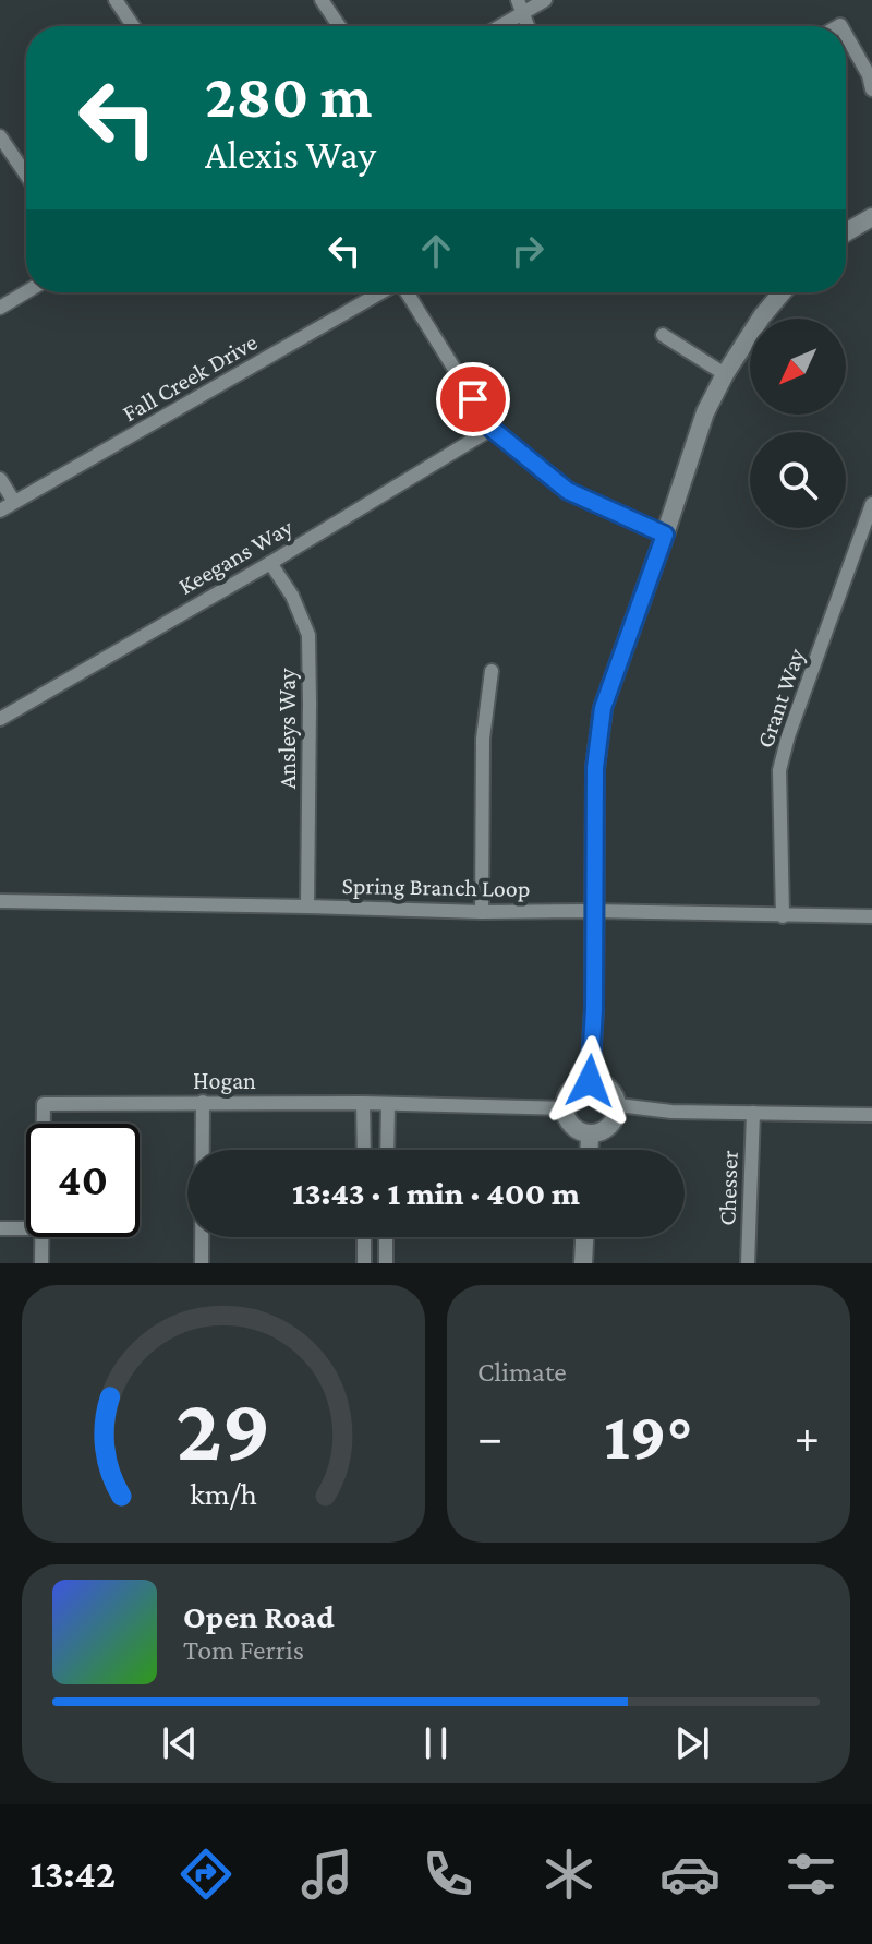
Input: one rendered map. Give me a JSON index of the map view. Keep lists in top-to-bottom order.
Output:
{
  "streets": {
    "street": [
      "Fall Creek Drive",
      "Keegans Way",
      "Grant Way",
      "Ansleys Way",
      "Spring Branch Loop",
      "Hogan",
      "Chesser"
    ]
  },
  "crossings": [
    ["Keegans Way", "Ansleys Way"],
    ["Grant Way", "Spring Branch Loop"],
    ["Ansleys Way", "Spring Branch Loop"]
  ],
  "north": "bottom left",
  "page": {
    "turn": ["280 m", "Alexis Way"],
    "limit": "40",
    "trip": "13:43 · 1 min · 400 m",
    "tile": "Climate",
    "heat": ["−", "19°", "+"],
    "song": ["Open Road", "Tom Ferris"],
    "tabs": "13:42",
    "gauge": ["29", "km/h"]
  }
}
